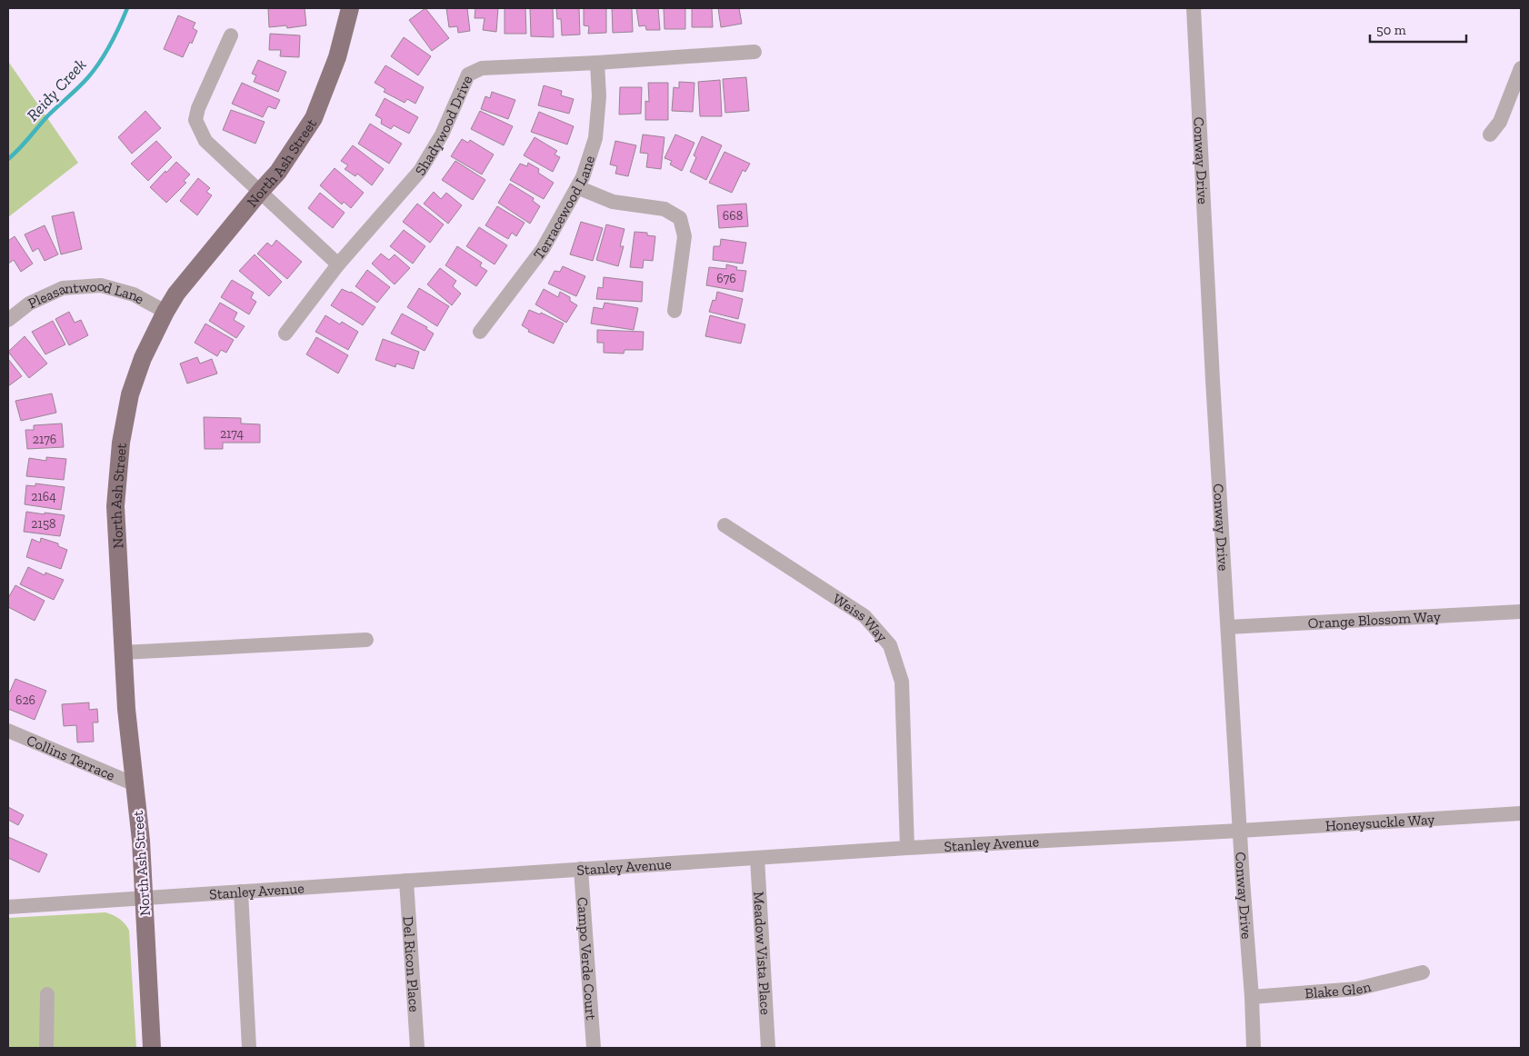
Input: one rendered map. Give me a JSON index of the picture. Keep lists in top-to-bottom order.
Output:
{
  "streets": {
    "main road": ["North Ash Street"],
    "street": [
      "Shadywood Drive",
      "Conway Drive",
      "Terracewood Lane",
      "Pleasantwood Lane",
      "Weiss Way",
      "Orange Blossom Way",
      "Collins Terrace",
      "Honeysuckle Way",
      "Stanley Avenue",
      "Meadow Vista Place",
      "Campo Verde Court",
      "Del Ricon Place",
      "Blake Glen"
    ]
  },
  "crossings": [
    ["Shadywood Drive", "Terracewood Lane"],
    ["Conway Drive", "Orange Blossom Way"],
    ["Conway Drive", "Honeysuckle Way"],
    ["Conway Drive", "Stanley Avenue"],
    ["Conway Drive", "Blake Glen"],
    ["North Ash Street", "Pleasantwood Lane"],
    ["North Ash Street", "Collins Terrace"],
    ["North Ash Street", "Stanley Avenue"],
    ["Weiss Way", "Stanley Avenue"],
    ["Honeysuckle Way", "Stanley Avenue"],
    ["Stanley Avenue", "Meadow Vista Place"],
    ["Stanley Avenue", "Campo Verde Court"],
    ["Stanley Avenue", "Del Ricon Place"]
  ],
  "water": ["Reidy Creek"],
  "house_numbers": [
    "668",
    "676",
    "2174",
    "2176",
    "2164",
    "2158",
    "626"
  ],
  "scale_bar": "50 m"
}
